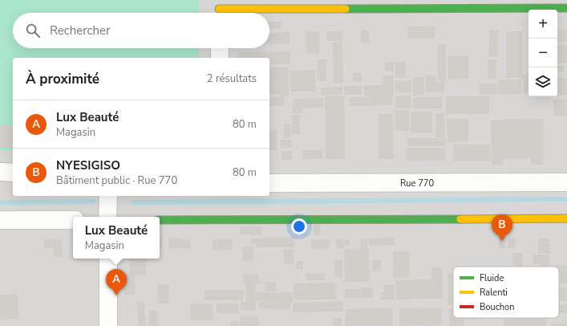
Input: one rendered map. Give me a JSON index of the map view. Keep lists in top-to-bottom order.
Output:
{
  "streets": {
    "street": ["Rue 770"]
  },
  "legend": ["Fluide", "Ralenti", "Bouchon"],
  "page": {
    "map_buttons": ["+", "−"],
    "search": "Rechercher",
    "heading": ["À proximité", "2 résultats"],
    "list": [
      {
        "mark": "A",
        "name": "Lux Beauté",
        "note": "Magasin",
        "value": "80 m"
      },
      {
        "mark": "B",
        "name": "NYESIGISO",
        "note": "Bâtiment public · Rue 770",
        "value": "80 m"
      }
    ],
    "pins": ["B", "A"],
    "popup": ["Lux Beauté", "Magasin"]
  }
}
